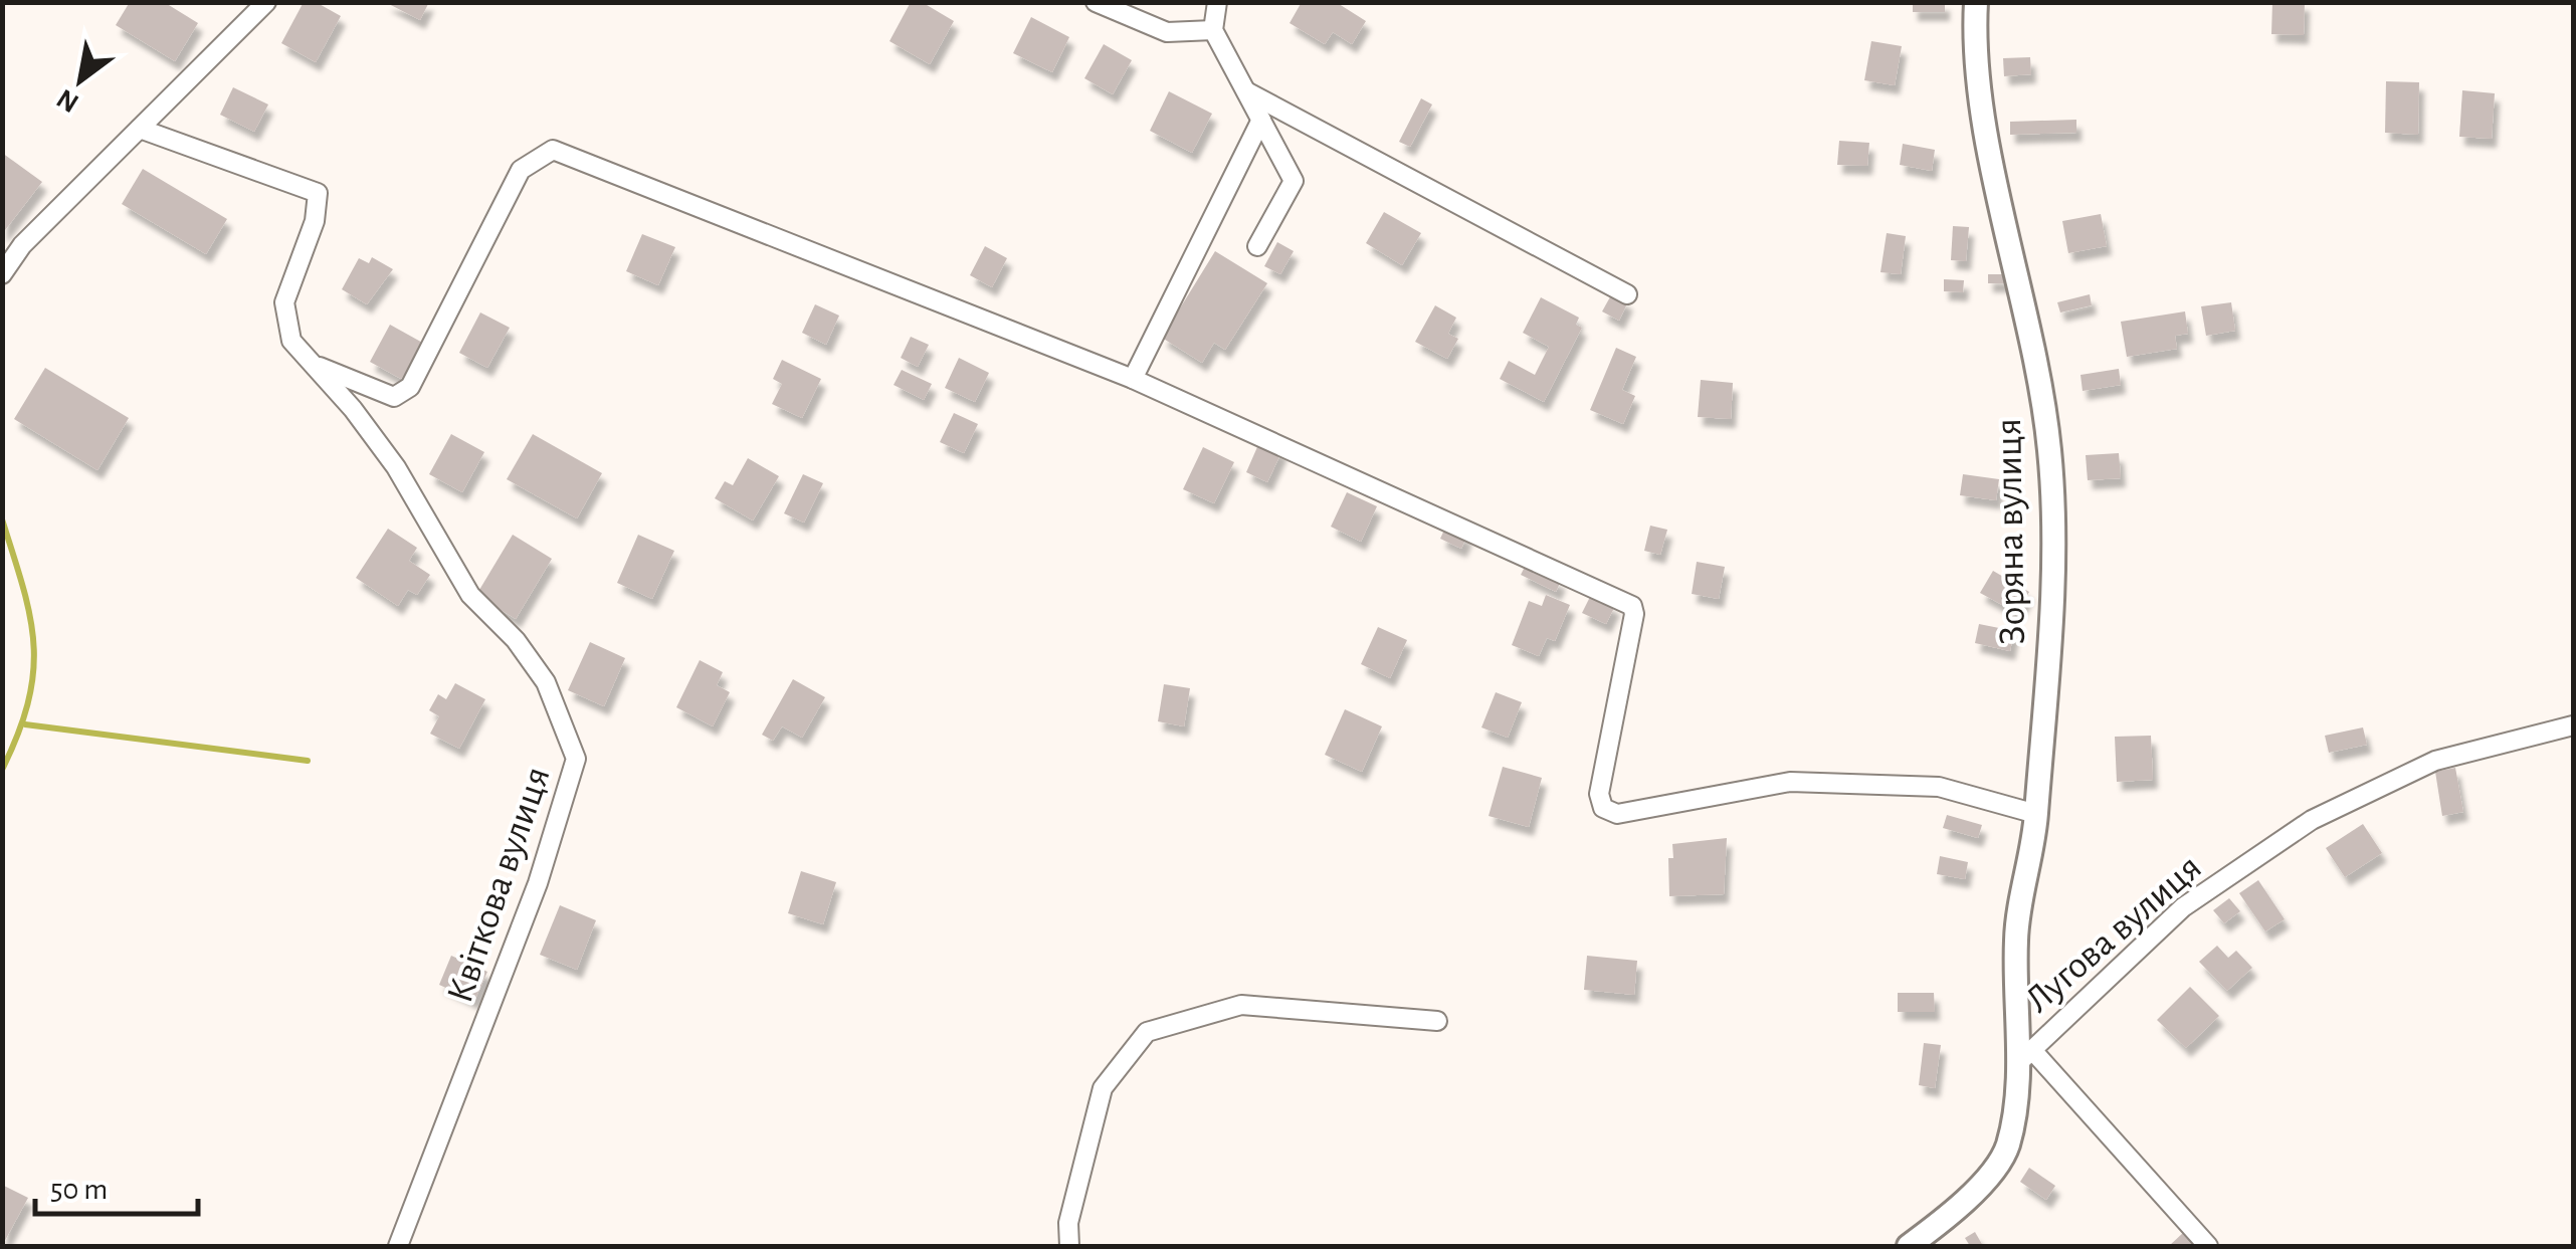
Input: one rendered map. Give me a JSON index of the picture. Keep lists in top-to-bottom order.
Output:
{
  "streets": {
    "street": ["Зоряна вулиця", "Квіткова вулиця", "Лугова вулиця"]
  },
  "crossings": [
    ["Зоряна вулиця", "Лугова вулиця"]
  ],
  "scale_bar": "50 m",
  "north": "bottom left"
}
